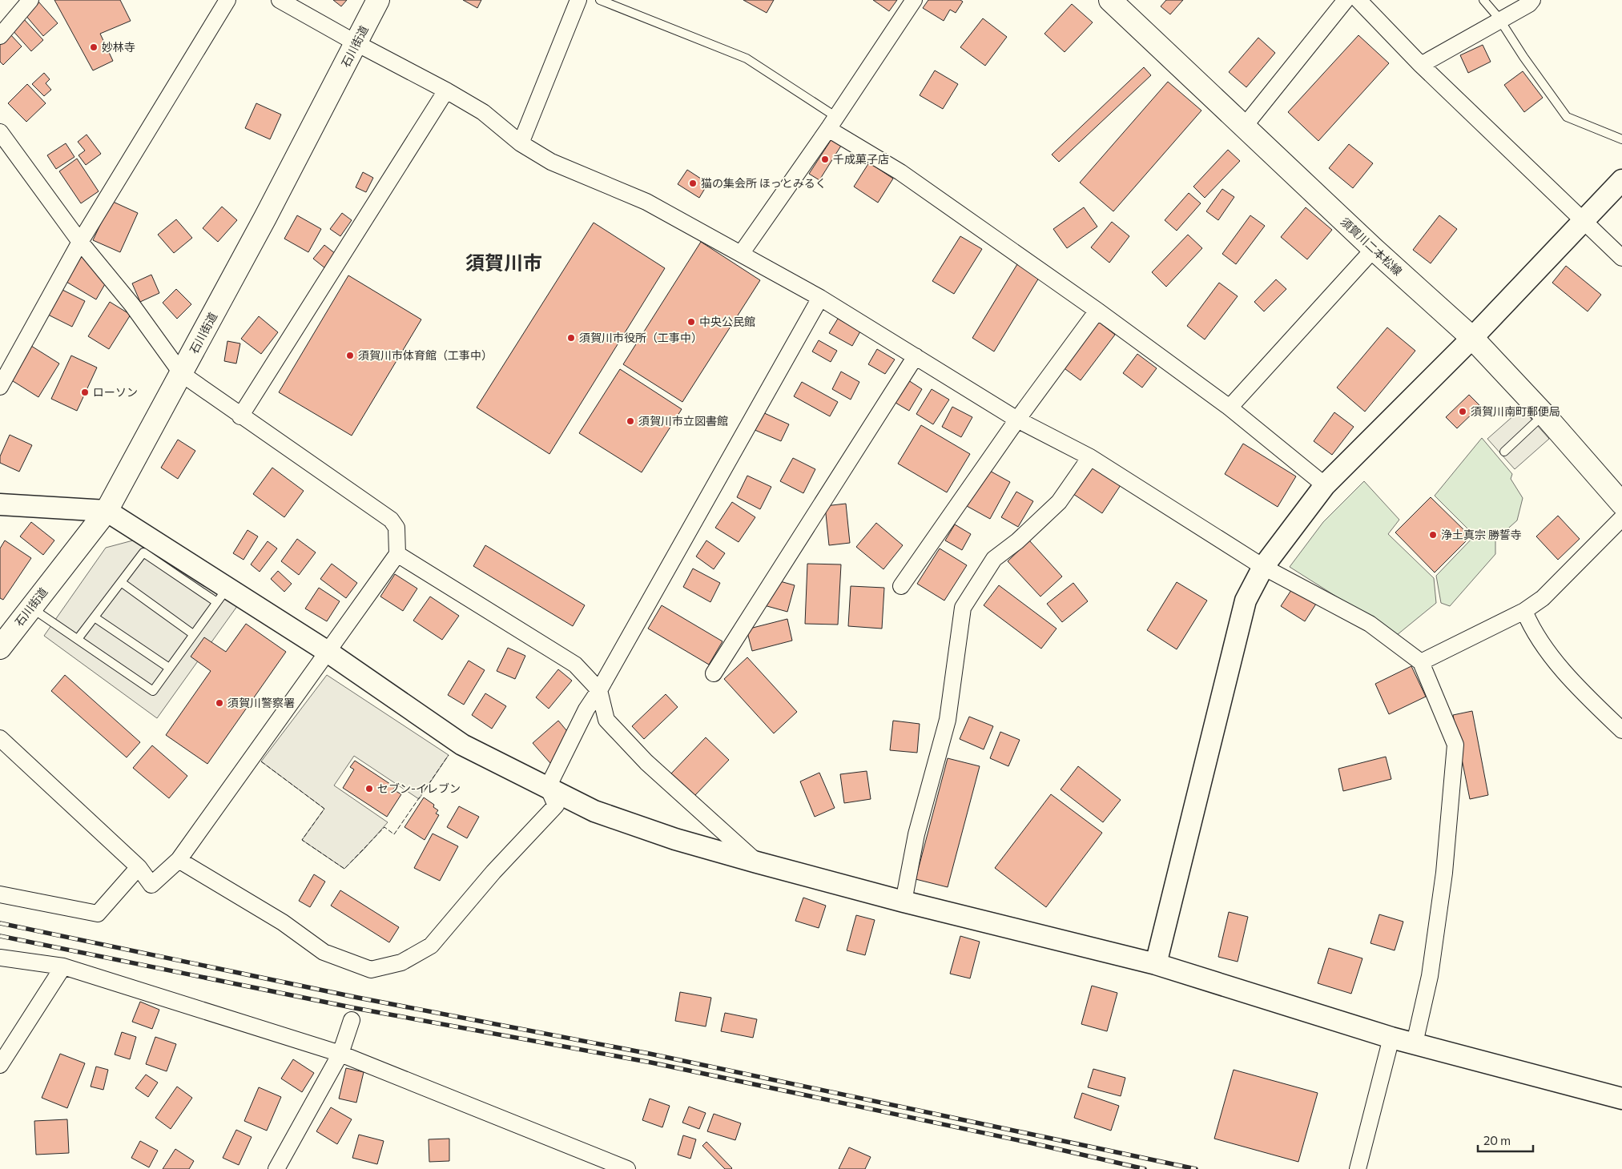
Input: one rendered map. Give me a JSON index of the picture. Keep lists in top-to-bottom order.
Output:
{
  "streets": {
    "main road": ["石川街道", "須賀川二本松線"]
  },
  "districts": ["須賀川市"],
  "places": [
    "妙林寺",
    "千成菓子店",
    "猫の集会所 ほっとみるく",
    "中央公民館",
    "須賀川市役所（工事中）",
    "須賀川市体育館（工事中）",
    "ローソン",
    "須賀川南町郵便局",
    "須賀川市立図書館",
    "浄土真宗 勝誓寺",
    "須賀川警察署",
    "セブン-イレブン"
  ],
  "scale_bar": "20 m"
}
